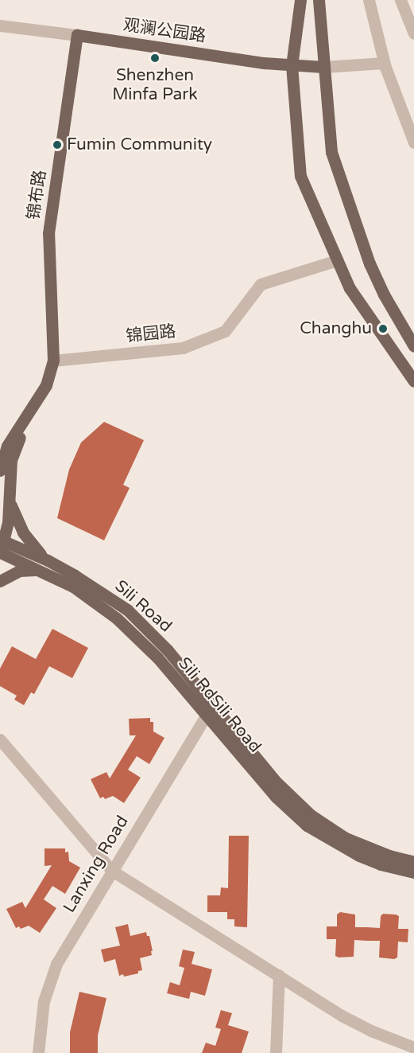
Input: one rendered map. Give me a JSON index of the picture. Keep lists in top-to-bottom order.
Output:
{
  "streets": {
    "main road": [
      "观澜公园路",
      "锦布路",
      "Sili Road",
      "Sili RdSili Road"
    ],
    "street": ["锦园路", "Lanxing Road"]
  },
  "crossings": [
    ["观澜公园路", "锦布路"],
    ["锦布路", "锦园路"],
    ["锦布路", "Sili Road"],
    ["锦布路", "Sili RdSili Road"],
    ["Sili Road", "Sili RdSili Road"],
    ["Sili Road", "Lanxing Road"],
    ["Sili RdSili Road", "Lanxing Road"]
  ],
  "places": ["Shenzhen Minfa Park", "Fumin Community", "Changhu"]
}
